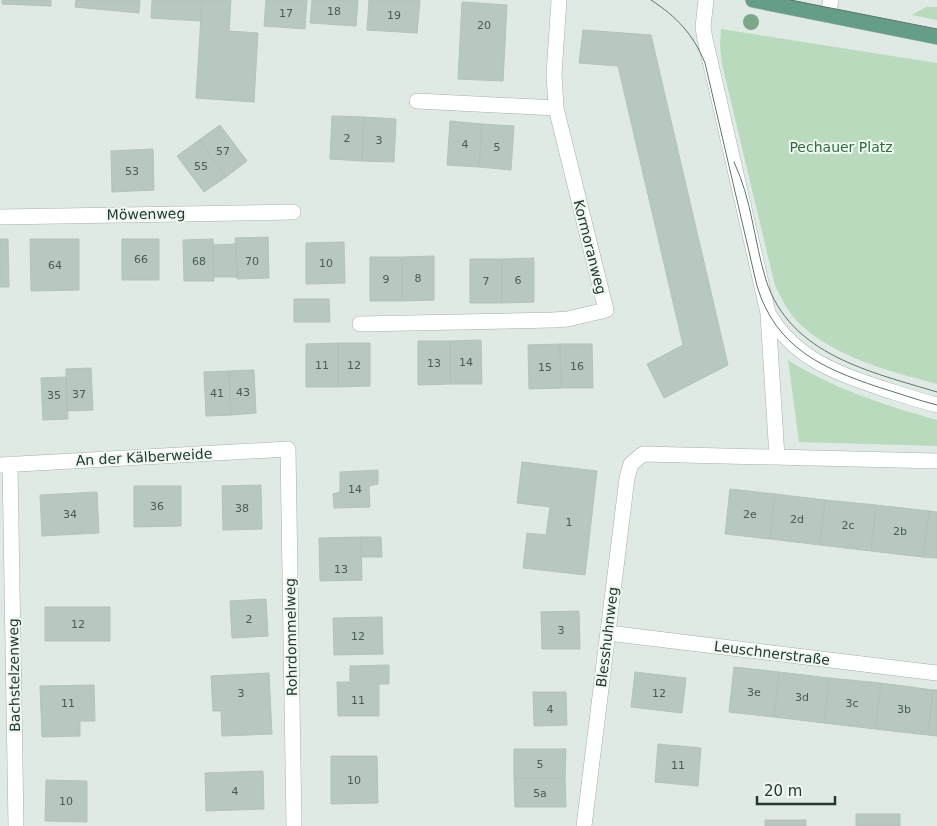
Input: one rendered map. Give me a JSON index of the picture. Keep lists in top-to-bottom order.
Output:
{
  "streets": {
    "street": [
      "Möwenweg",
      "Kormoranweg",
      "An der Kälberweide",
      "Rohrdommelweg",
      "Blesshuhnweg",
      "Leuschnerstraße",
      "Bachstelzenweg"
    ]
  },
  "crossings": [
    ["An der Kälberweide", "Rohrdommelweg"],
    ["An der Kälberweide", "Bachstelzenweg"],
    ["Blesshuhnweg", "Leuschnerstraße"]
  ],
  "parks": ["Pechauer Platz"],
  "house_numbers": [
    "18",
    "17",
    "19",
    "20",
    "2",
    "3",
    "4",
    "5",
    "57",
    "55",
    "53",
    "66",
    "68",
    "70",
    "10",
    "64",
    "8",
    "9",
    "6",
    "7",
    "14",
    "13",
    "11",
    "12",
    "16",
    "15",
    "43",
    "41",
    "37",
    "35",
    "14",
    "36",
    "38",
    "34",
    "2e",
    "2d",
    "1",
    "2c",
    "2b",
    "13",
    "2",
    "12",
    "3",
    "12",
    "3e",
    "3",
    "12",
    "3d",
    "11",
    "11",
    "3c",
    "4",
    "3b",
    "5",
    "11",
    "10",
    "4",
    "5a",
    "10"
  ],
  "scale_bar": "20 m"
}
